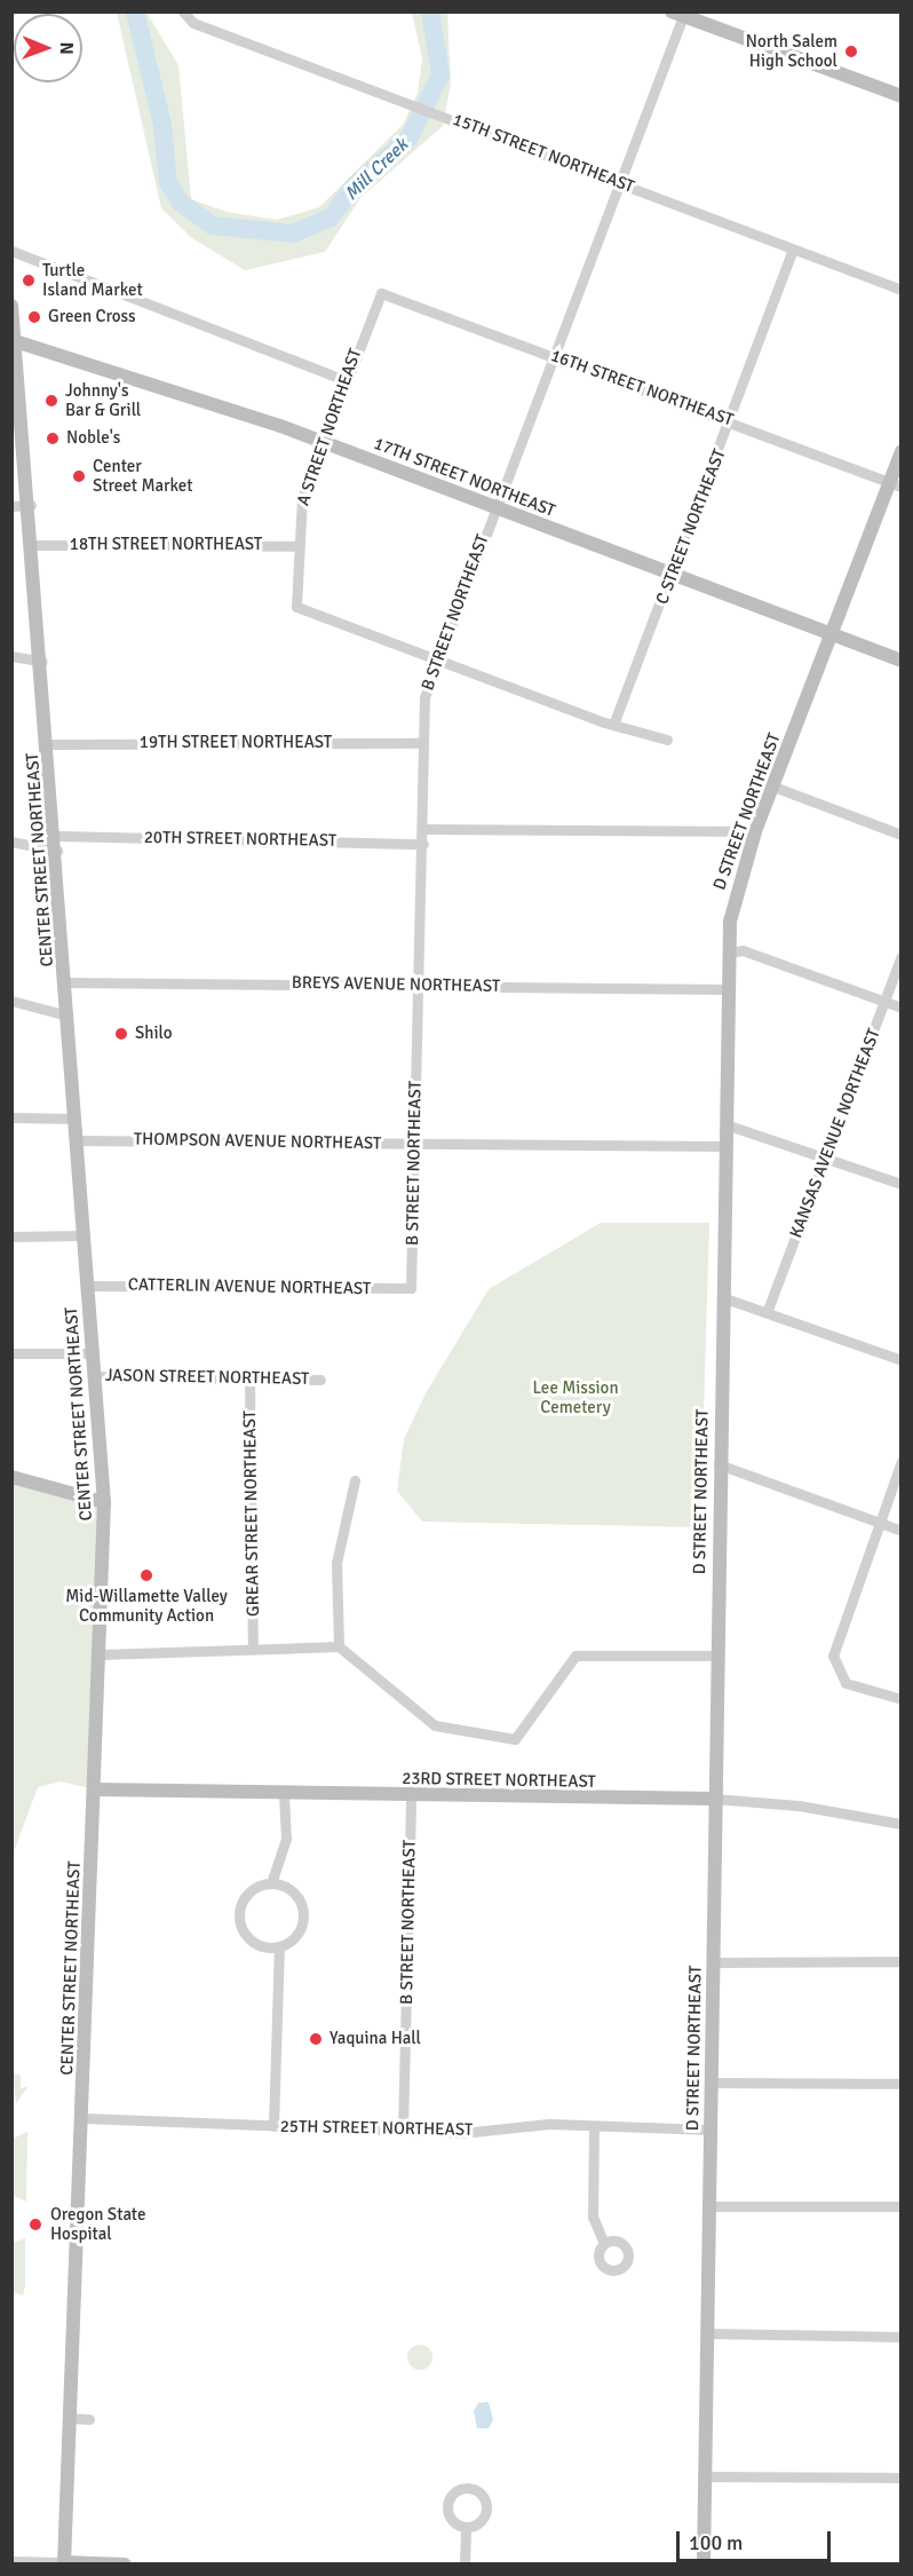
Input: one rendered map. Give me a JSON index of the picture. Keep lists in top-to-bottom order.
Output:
{
  "streets": {
    "main road": [
      "17TH STREET NORTHEAST",
      "D STREET NORTHEAST",
      "CENTER STREET NORTHEAST",
      "23RD STREET NORTHEAST"
    ],
    "street": [
      "15TH STREET NORTHEAST",
      "16TH STREET NORTHEAST",
      "A STREET NORTHEAST",
      "C STREET NORTHEAST",
      "18TH STREET NORTHEAST",
      "B STREET NORTHEAST",
      "19TH STREET NORTHEAST",
      "20TH STREET NORTHEAST",
      "BREYS AVENUE NORTHEAST",
      "KANSAS AVENUE NORTHEAST",
      "THOMPSON AVENUE NORTHEAST",
      "CATTERLIN AVENUE NORTHEAST",
      "JASON STREET NORTHEAST",
      "GREAR STREET NORTHEAST",
      "25TH STREET NORTHEAST"
    ]
  },
  "crossings": [
    ["15TH STREET NORTHEAST", "C STREET NORTHEAST"],
    ["15TH STREET NORTHEAST", "B STREET NORTHEAST"],
    ["16TH STREET NORTHEAST", "A STREET NORTHEAST"],
    ["16TH STREET NORTHEAST", "C STREET NORTHEAST"],
    ["16TH STREET NORTHEAST", "B STREET NORTHEAST"],
    ["16TH STREET NORTHEAST", "D STREET NORTHEAST"],
    ["A STREET NORTHEAST", "17TH STREET NORTHEAST"],
    ["A STREET NORTHEAST", "18TH STREET NORTHEAST"],
    ["A STREET NORTHEAST", "B STREET NORTHEAST"],
    ["17TH STREET NORTHEAST", "C STREET NORTHEAST"],
    ["17TH STREET NORTHEAST", "B STREET NORTHEAST"],
    ["17TH STREET NORTHEAST", "D STREET NORTHEAST"],
    ["17TH STREET NORTHEAST", "CENTER STREET NORTHEAST"],
    ["18TH STREET NORTHEAST", "CENTER STREET NORTHEAST"],
    ["B STREET NORTHEAST", "19TH STREET NORTHEAST"],
    ["B STREET NORTHEAST", "20TH STREET NORTHEAST"],
    ["B STREET NORTHEAST", "BREYS AVENUE NORTHEAST"],
    ["B STREET NORTHEAST", "THOMPSON AVENUE NORTHEAST"],
    ["B STREET NORTHEAST", "CATTERLIN AVENUE NORTHEAST"],
    ["B STREET NORTHEAST", "23RD STREET NORTHEAST"],
    ["B STREET NORTHEAST", "25TH STREET NORTHEAST"],
    ["19TH STREET NORTHEAST", "CENTER STREET NORTHEAST"],
    ["D STREET NORTHEAST", "BREYS AVENUE NORTHEAST"],
    ["D STREET NORTHEAST", "THOMPSON AVENUE NORTHEAST"],
    ["D STREET NORTHEAST", "23RD STREET NORTHEAST"],
    ["D STREET NORTHEAST", "25TH STREET NORTHEAST"],
    ["20TH STREET NORTHEAST", "CENTER STREET NORTHEAST"],
    ["CENTER STREET NORTHEAST", "BREYS AVENUE NORTHEAST"],
    ["CENTER STREET NORTHEAST", "THOMPSON AVENUE NORTHEAST"],
    ["CENTER STREET NORTHEAST", "CATTERLIN AVENUE NORTHEAST"],
    ["CENTER STREET NORTHEAST", "JASON STREET NORTHEAST"],
    ["CENTER STREET NORTHEAST", "23RD STREET NORTHEAST"],
    ["CENTER STREET NORTHEAST", "25TH STREET NORTHEAST"],
    ["JASON STREET NORTHEAST", "GREAR STREET NORTHEAST"]
  ],
  "water": ["Mill Creek"],
  "parks": ["Lee Mission Cemetery"],
  "places": [
    "North Salem High School",
    "Turtle Island Market",
    "Green Cross",
    "Johnny's Bar & Grill",
    "Noble's",
    "Center Street Market",
    "Shilo",
    "Mid-Willamette Valley Community Action",
    "Yaquina Hall",
    "Oregon State Hospital"
  ],
  "scale_bar": "100 m",
  "north": "right"
}
